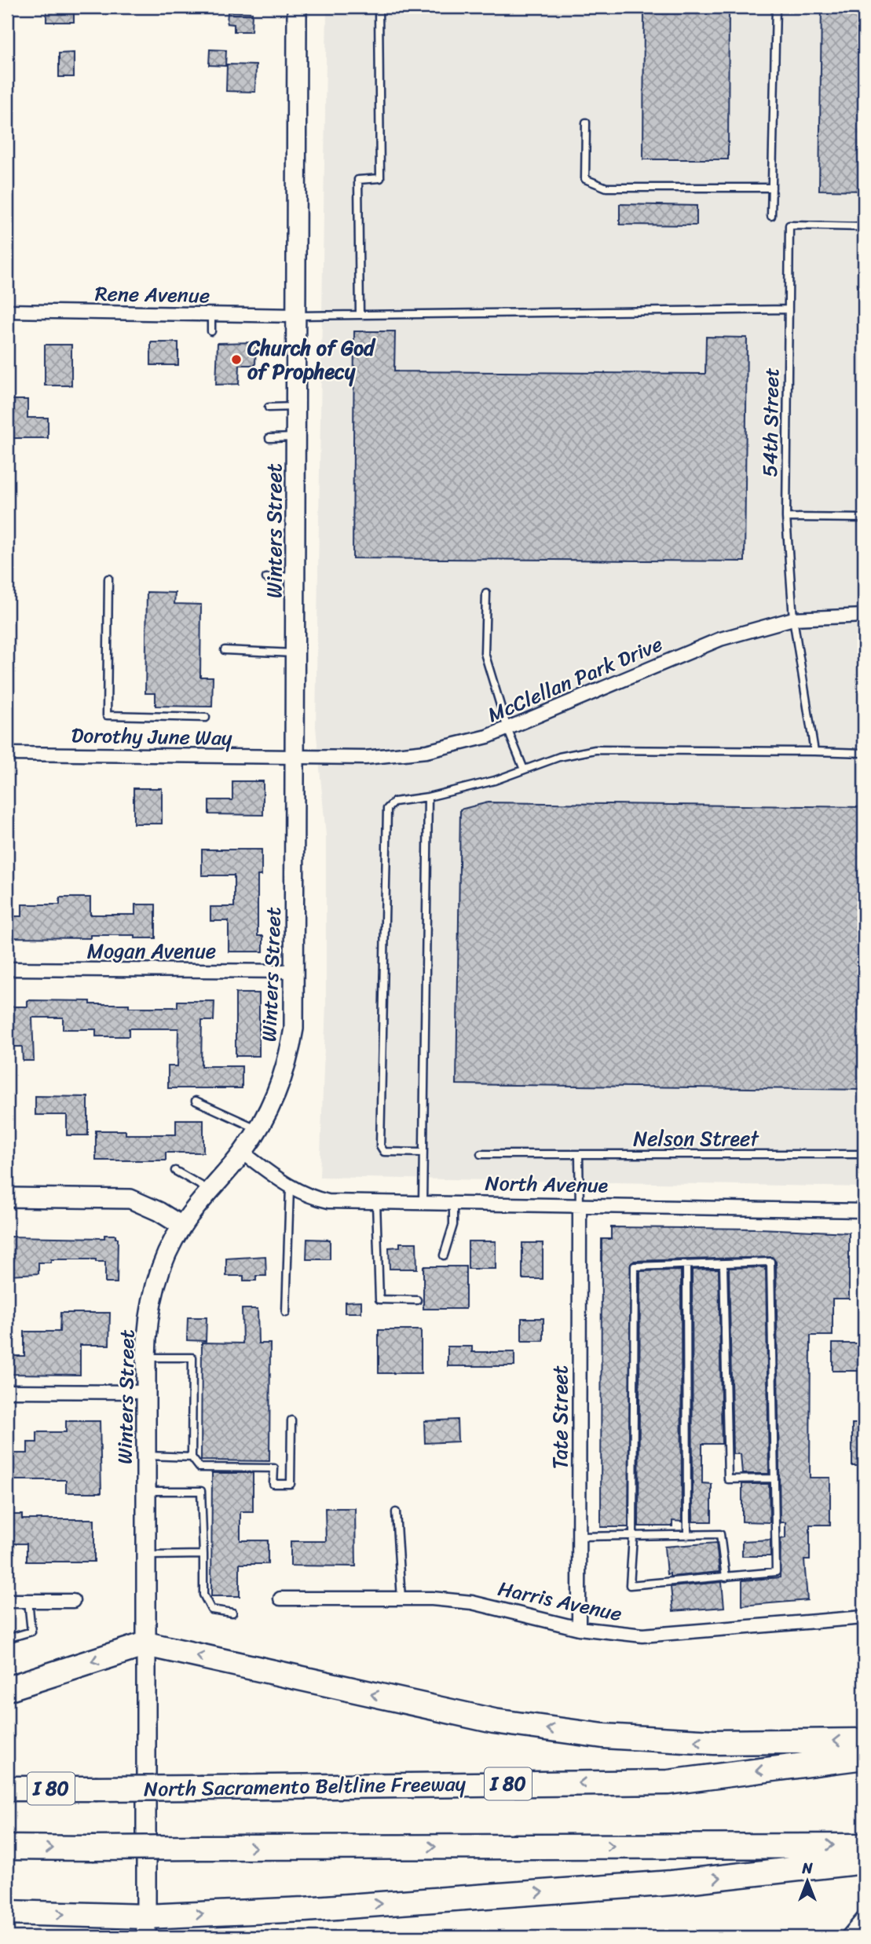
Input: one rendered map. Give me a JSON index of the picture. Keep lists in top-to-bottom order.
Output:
{
  "streets": {
    "highway": ["I 80", "North Sacramento Beltline Freeway"],
    "main road": ["Winters Street"],
    "street": [
      "Rene Avenue",
      "McClellan Park Drive",
      "Dorothy June Way",
      "Mogan Avenue",
      "North Avenue",
      "Tate Street",
      "Harris Avenue"
    ],
    "lane": ["54th Street", "Nelson Street"]
  },
  "crossings": [
    ["Rene Avenue", "Winters Street"],
    ["54th Street", "McClellan Park Drive"],
    ["Winters Street", "McClellan Park Drive"],
    ["Winters Street", "Dorothy June Way"],
    ["Winters Street", "Mogan Avenue"],
    ["Winters Street", "North Avenue"],
    ["McClellan Park Drive", "Dorothy June Way"],
    ["North Avenue", "Tate Street"],
    ["Tate Street", "Harris Avenue"]
  ],
  "places": ["Church of God of Prophecy"],
  "north": "top"
}
